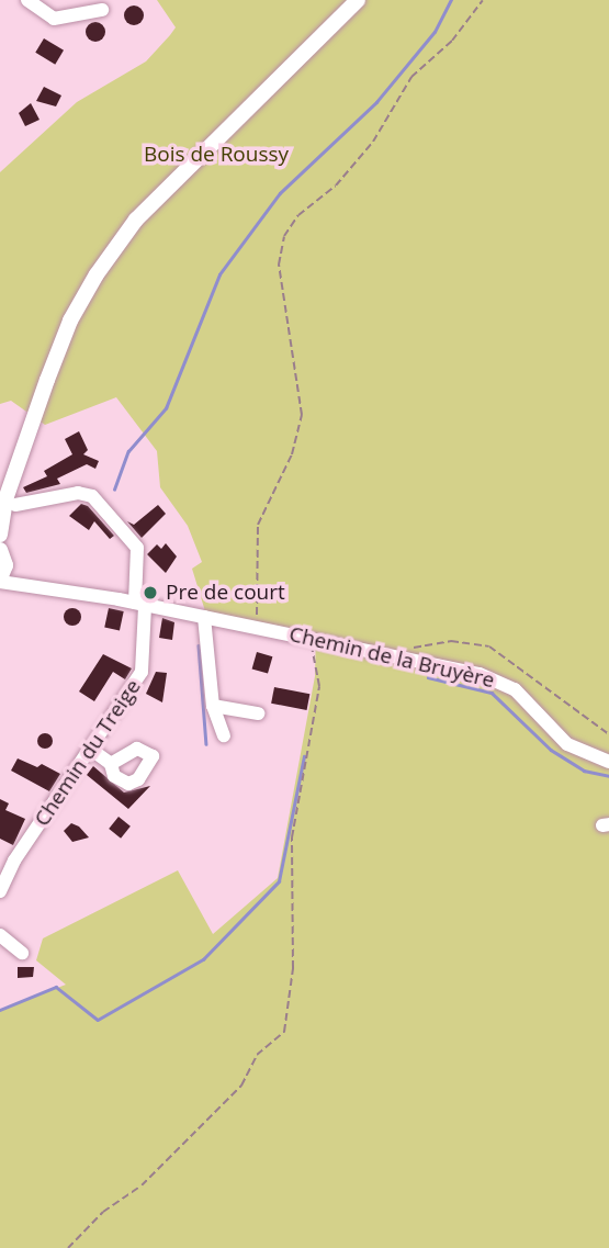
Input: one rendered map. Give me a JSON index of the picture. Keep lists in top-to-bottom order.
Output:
{
  "streets": {
    "street": ["Chemin de la Bruyère", "Chemin du Treige"]
  },
  "crossings": [
    ["Chemin de la Bruyère", "Chemin du Treige"]
  ],
  "parks": ["Bois de Roussy"],
  "places": ["Pre de court"]
}
